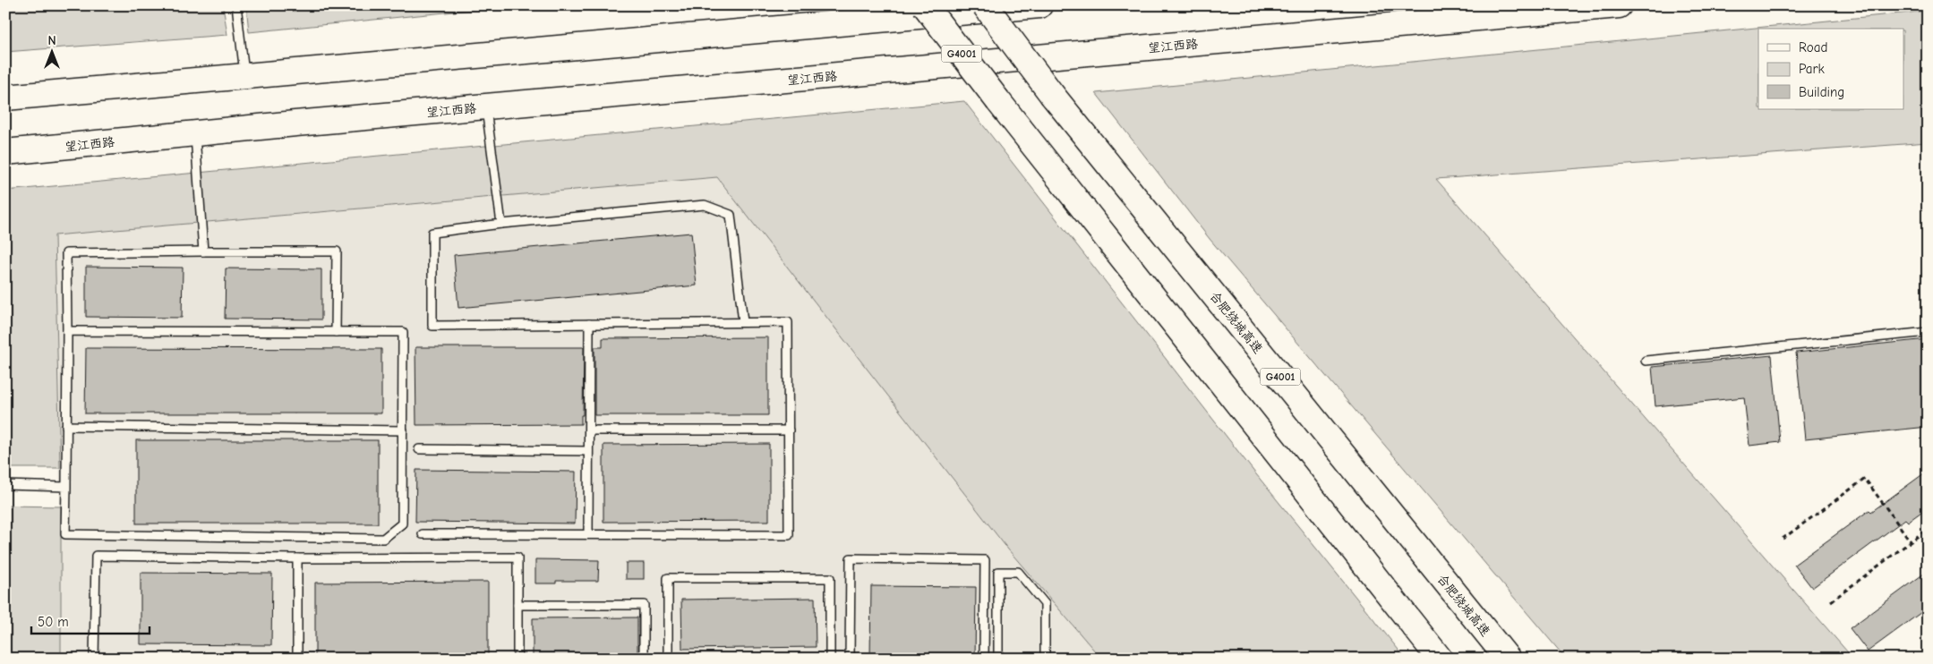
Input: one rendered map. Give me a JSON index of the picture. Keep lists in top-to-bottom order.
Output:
{
  "streets": {
    "main road": ["望江西路", "G4001", "合肥绕城高速"]
  },
  "legend": ["Road", "Park", "Building"],
  "scale_bar": "50 m",
  "north": "top"
}
